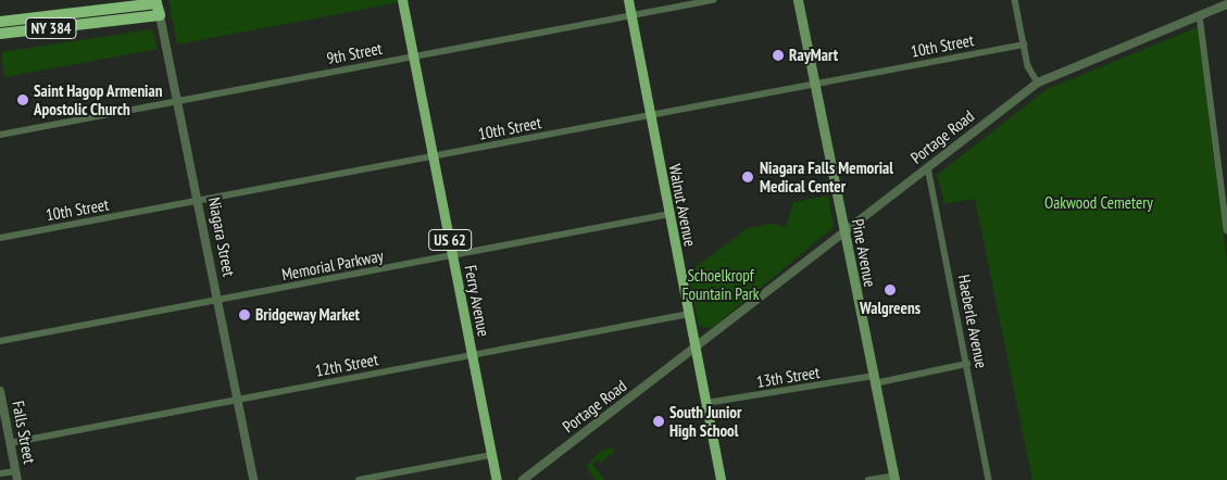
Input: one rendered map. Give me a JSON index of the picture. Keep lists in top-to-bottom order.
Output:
{
  "streets": {
    "highway": ["NY 384", "Niagara Street"],
    "main road": [
      "Walnut Avenue",
      "US 62",
      "Pine Avenue",
      "Ferry Avenue"
    ],
    "street": [
      "10th Street",
      "9th Street",
      "Portage Road",
      "Memorial Parkway",
      "Haeberle Avenue",
      "12th Street",
      "13th Street",
      "Falls Street"
    ]
  },
  "crossings": [
    ["NY 384", "Niagara Street"],
    ["10th Street", "Walnut Avenue"],
    ["10th Street", "Niagara Street"],
    ["10th Street", "Pine Avenue"],
    ["10th Street", "Ferry Avenue"],
    ["9th Street", "Walnut Avenue"],
    ["9th Street", "Niagara Street"],
    ["9th Street", "Ferry Avenue"],
    ["Portage Road", "Walnut Avenue"],
    ["Portage Road", "Pine Avenue"],
    ["Portage Road", "Haeberle Avenue"],
    ["Walnut Avenue", "Memorial Parkway"],
    ["Walnut Avenue", "12th Street"],
    ["Walnut Avenue", "13th Street"],
    ["Niagara Street", "Memorial Parkway"],
    ["Niagara Street", "12th Street"],
    ["Pine Avenue", "13th Street"],
    ["Memorial Parkway", "Ferry Avenue"],
    ["Ferry Avenue", "12th Street"],
    ["Haeberle Avenue", "13th Street"],
    ["12th Street", "Falls Street"]
  ],
  "parks": ["Oakwood Cemetery", "Schoelkropf Fountain Park"],
  "places": [
    "RayMart",
    "Saint Hagop Armenian Apostolic Church",
    "Niagara Falls Memorial Medical Center",
    "Walgreens",
    "Bridgeway Market",
    "South Junior High School"
  ]
}
